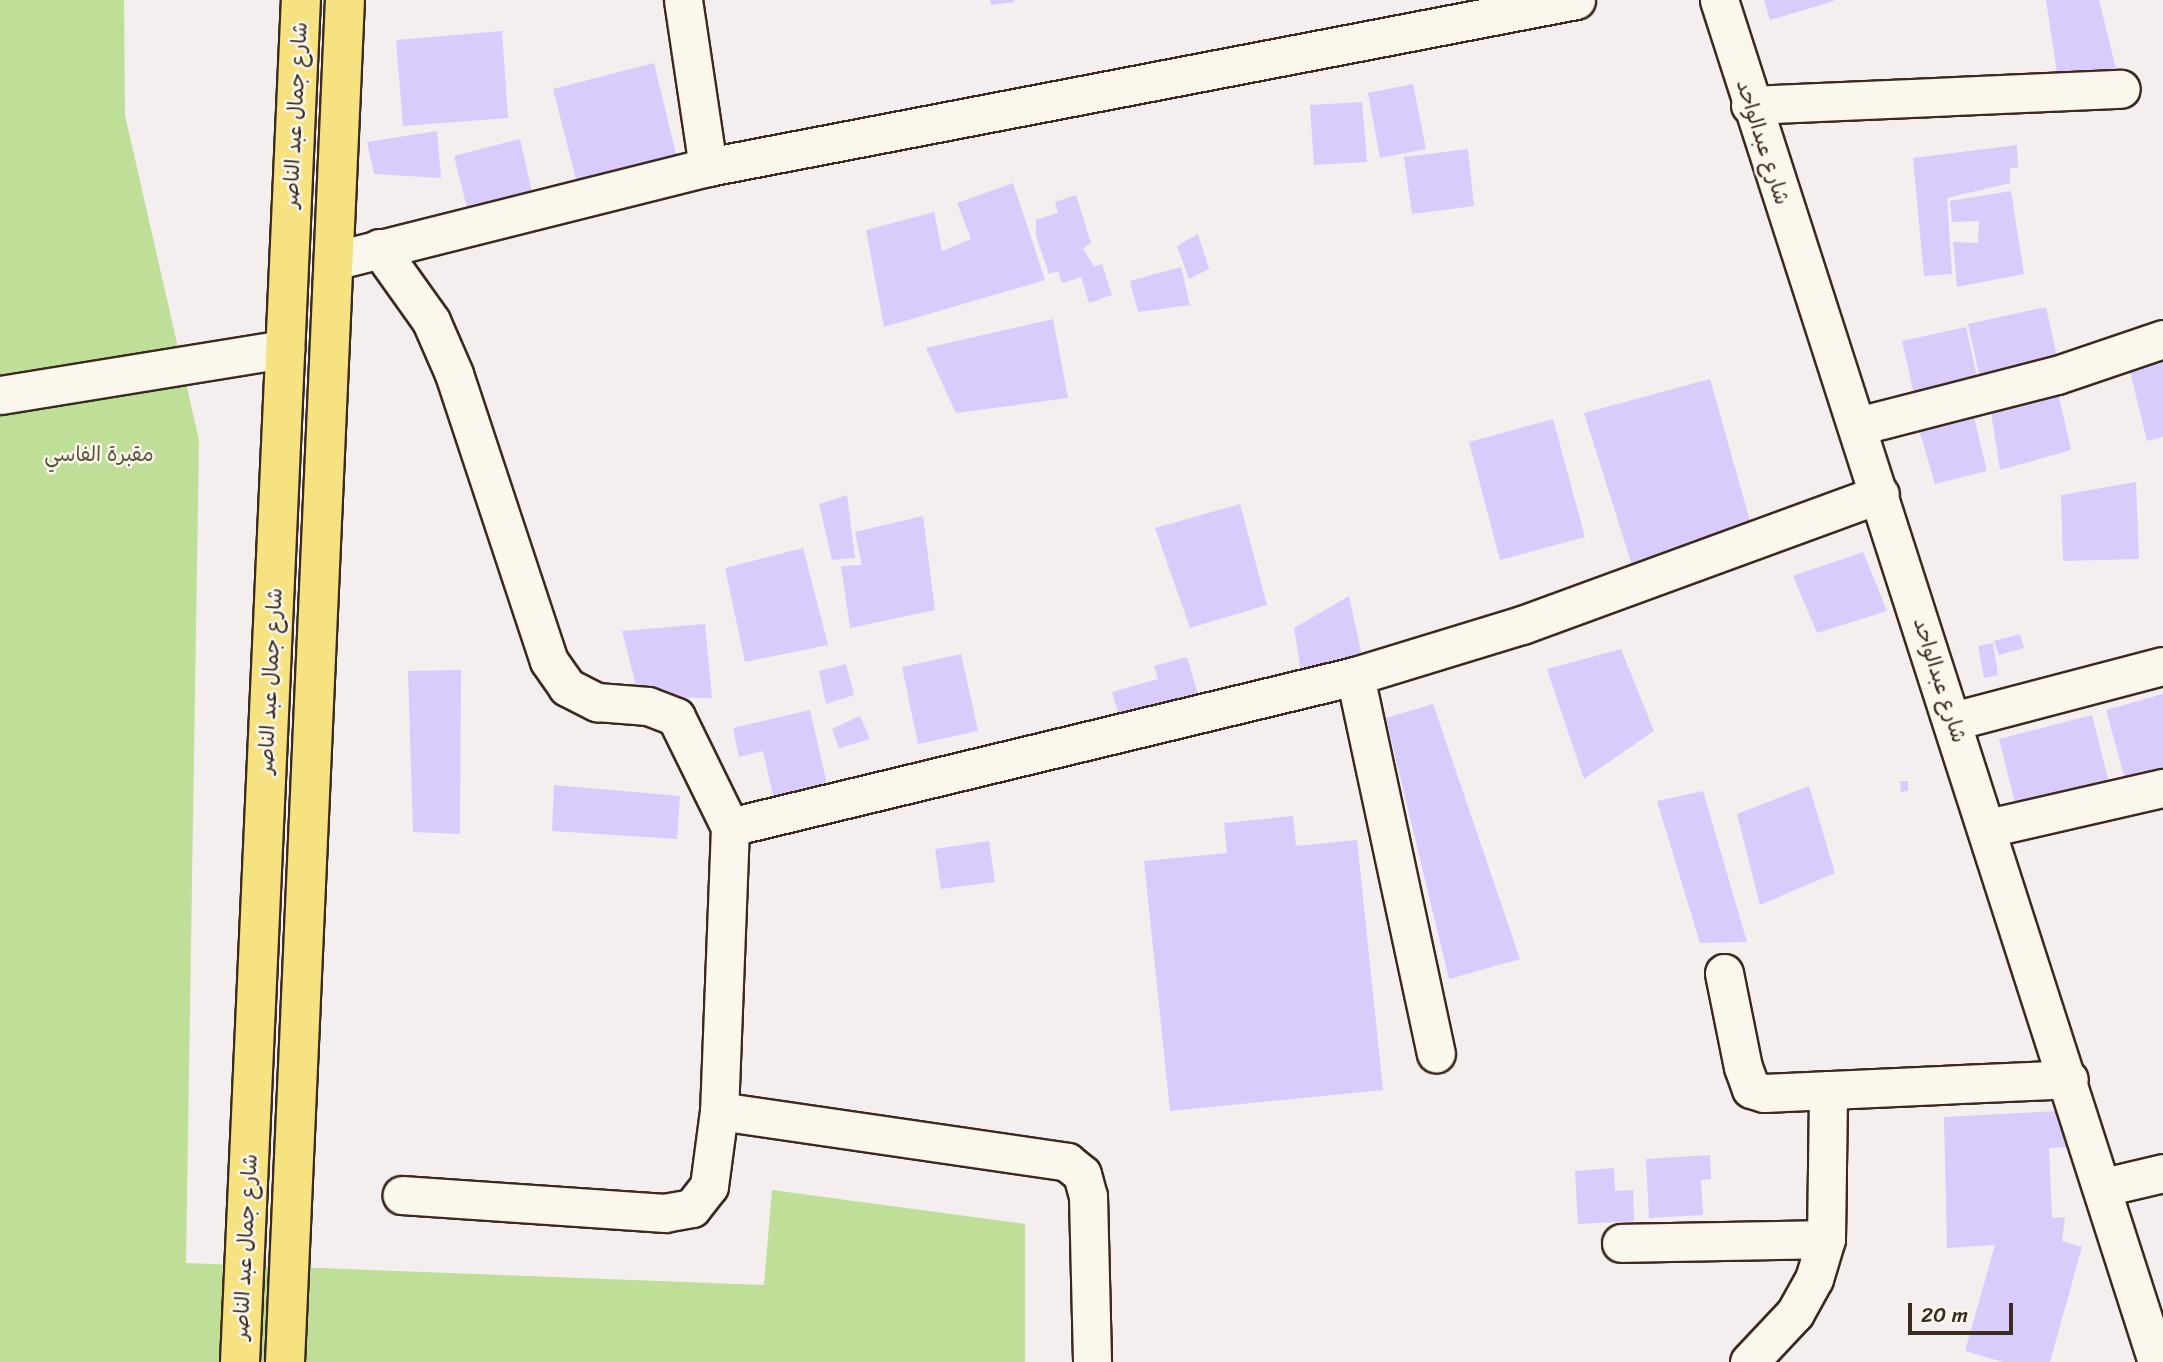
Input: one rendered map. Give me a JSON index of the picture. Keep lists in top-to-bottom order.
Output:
{
  "streets": {
    "main road": ["شارع جمال عبد الناصر"],
    "street": ["شارع عبدالواحد"]
  },
  "parks": ["مقبرة الفاسي"],
  "scale_bar": "20 m"
}
